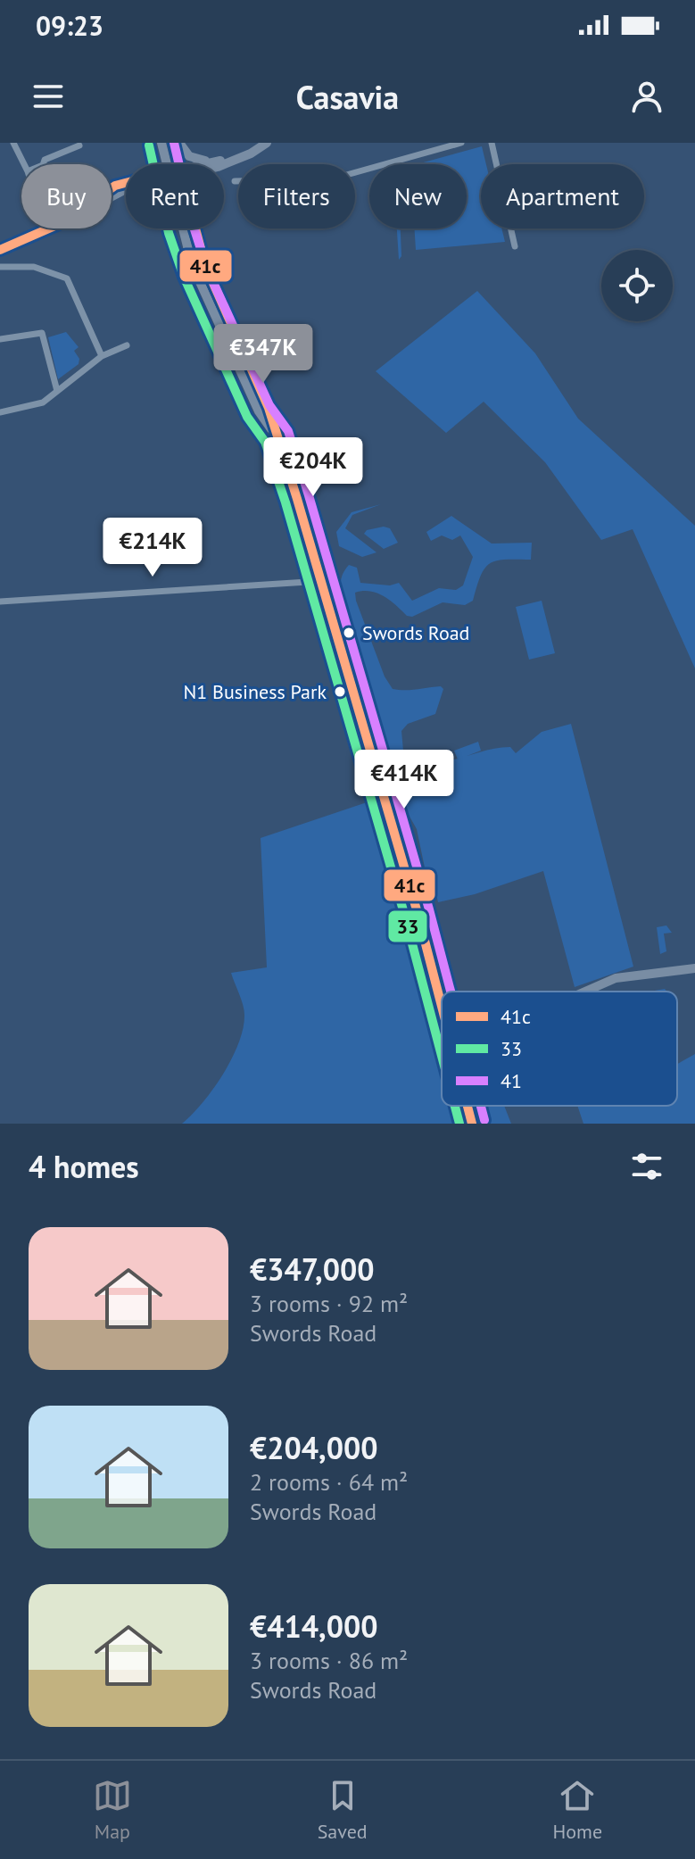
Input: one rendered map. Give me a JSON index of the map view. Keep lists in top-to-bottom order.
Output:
{
  "places": ["Swords Road", "N1 Business Park"],
  "lines": ["transit line 41", "transit line 33", "transit line 41c"],
  "legend": ["41c", "33", "41"],
  "page": {
    "status": "09:23",
    "header": "Casavia",
    "chip": [
      "Buy",
      "Rent",
      "Filters",
      "New",
      "Apartment"
    ],
    "price": [
      "€347K",
      "€204K",
      "€214K",
      "€414K"
    ],
    "heading": "4 homes",
    "list": [
      {
        "name": "€347,000",
        "note": "3 rooms · 92 m² · Swords Road"
      },
      {
        "name": "€204,000",
        "note": "2 rooms · 64 m² · Swords Road"
      },
      {
        "name": "€414,000",
        "note": "3 rooms · 86 m² · Swords Road"
      }
    ],
    "tabs": ["Map", "Saved", "Home"]
  }
}
